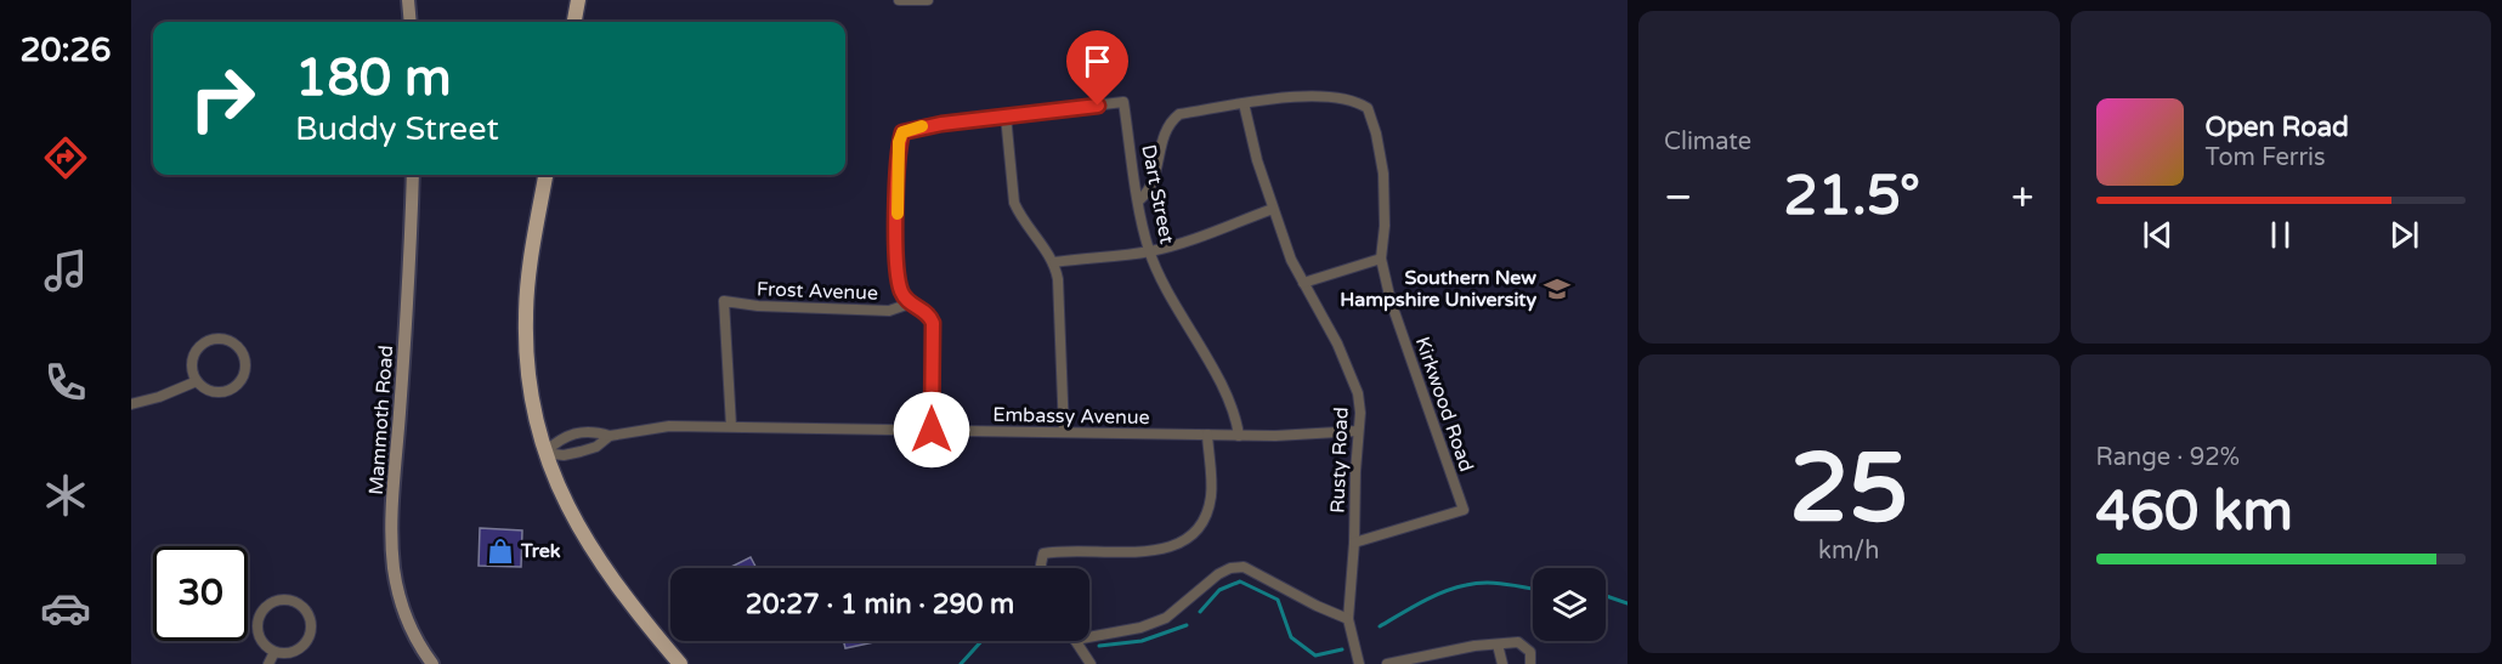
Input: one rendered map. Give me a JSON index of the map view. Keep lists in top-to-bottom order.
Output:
{
  "streets": {
    "main road": ["Mammoth Road"],
    "street": [
      "Dart Street",
      "Frost Avenue",
      "Kirkwood Road",
      "Embassy Avenue",
      "Rusty Road"
    ]
  },
  "crossings": [
    ["Dart Street", "Embassy Avenue"],
    ["Frost Avenue", "Embassy Avenue"],
    ["Kirkwood Road", "Rusty Road"],
    ["Embassy Avenue", "Rusty Road"]
  ],
  "places": {
    "school or university": ["Southern New Hampshire University"],
    "shop": ["Trek"]
  },
  "page": {
    "tabs": "20:26",
    "tile": [
      "Climate",
      ["25", "km/h"],
      ["Range · 92%", "460 km"]
    ],
    "turn": ["180 m", "Buddy Street"],
    "song": ["Open Road", "Tom Ferris"],
    "heat": ["−", "21.5°", "+"],
    "limit": "30",
    "trip": "20:27 · 1 min · 290 m"
  }
}
